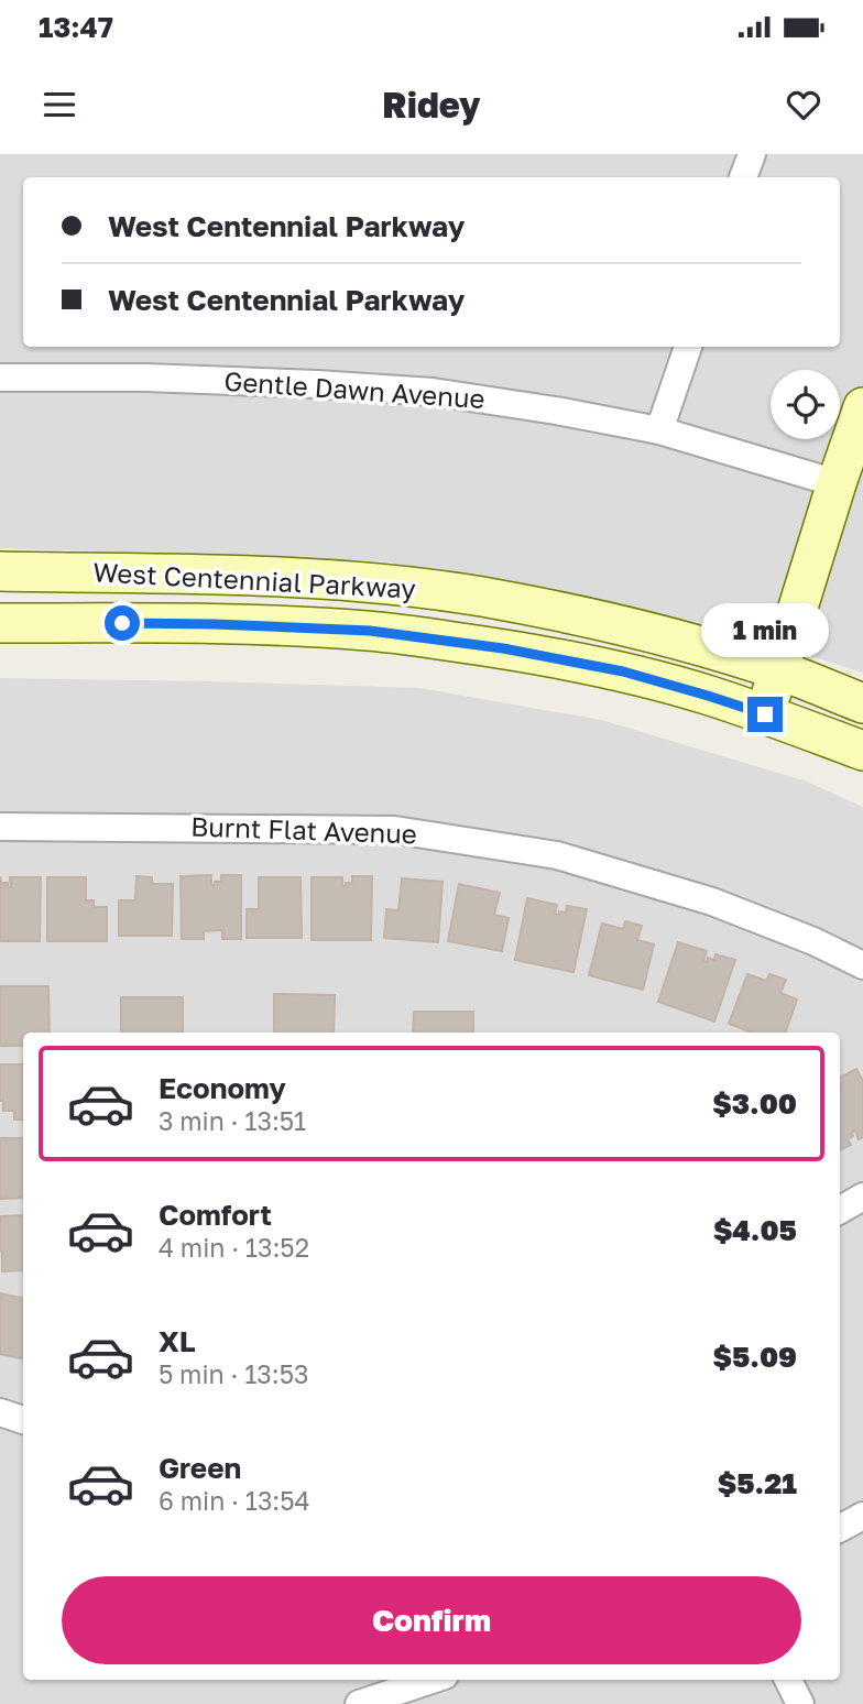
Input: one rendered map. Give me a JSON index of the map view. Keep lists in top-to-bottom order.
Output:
{
  "streets": {
    "main road": ["West Centennial Parkway"],
    "street": ["Gentle Dawn Avenue", "Burnt Flat Avenue"]
  },
  "page": {
    "status": "13:47",
    "header": "Ridey",
    "banner": ["West Centennial Parkway", "West Centennial Parkway"],
    "bubble": "1 min",
    "list": [
      {
        "name": "Economy",
        "note": "3 min · 13:51",
        "value": "$3.00"
      },
      {
        "name": "Comfort",
        "note": "4 min · 13:52",
        "value": "$4.05"
      },
      {
        "name": "XL",
        "note": "5 min · 13:53",
        "value": "$5.09"
      },
      {
        "name": "Green",
        "note": "6 min · 13:54",
        "value": "$5.21"
      }
    ],
    "buttons": "Confirm"
  }
}
